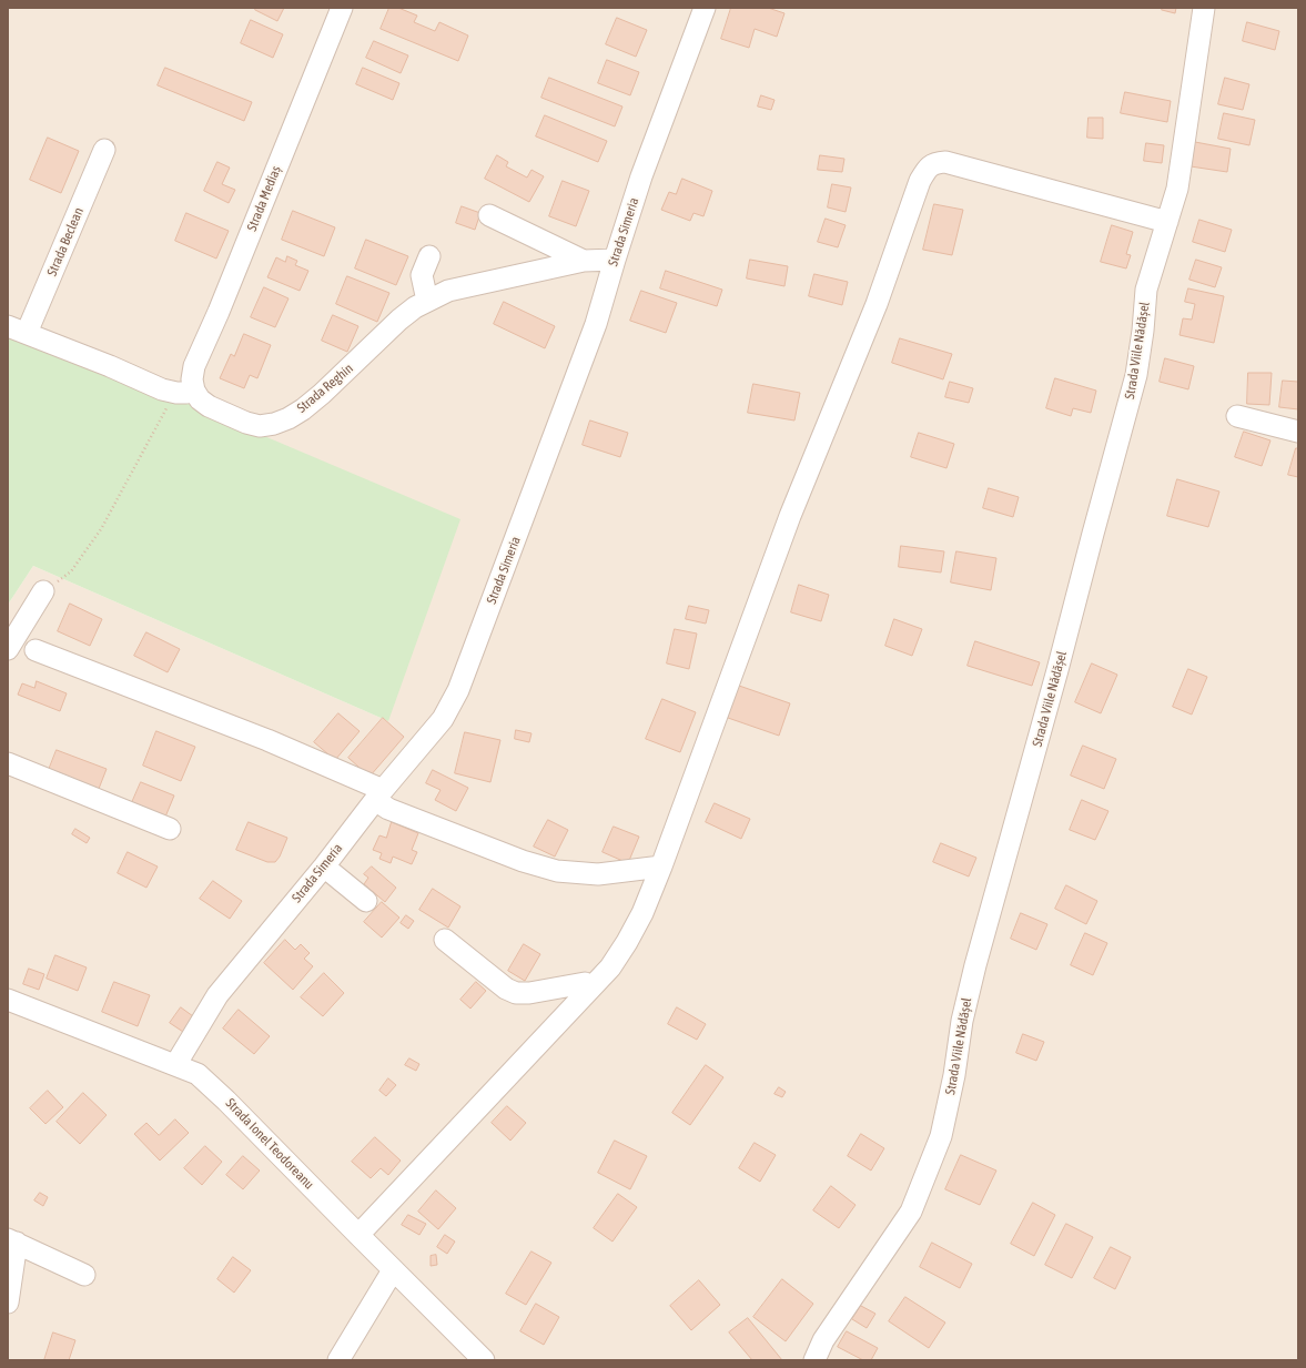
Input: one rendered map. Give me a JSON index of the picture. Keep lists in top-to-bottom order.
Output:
{
  "streets": {
    "street": [
      "Strada Mediaș",
      "Strada Simeria",
      "Strada Beclean",
      "Strada Viile Nădășel",
      "Strada Reghin",
      "Strada Ionel Teodoreanu"
    ]
  },
  "crossings": [
    ["Strada Mediaș", "Strada Reghin"],
    ["Strada Simeria", "Strada Reghin"],
    ["Strada Simeria", "Strada Ionel Teodoreanu"],
    ["Strada Beclean", "Strada Reghin"]
  ]
}
